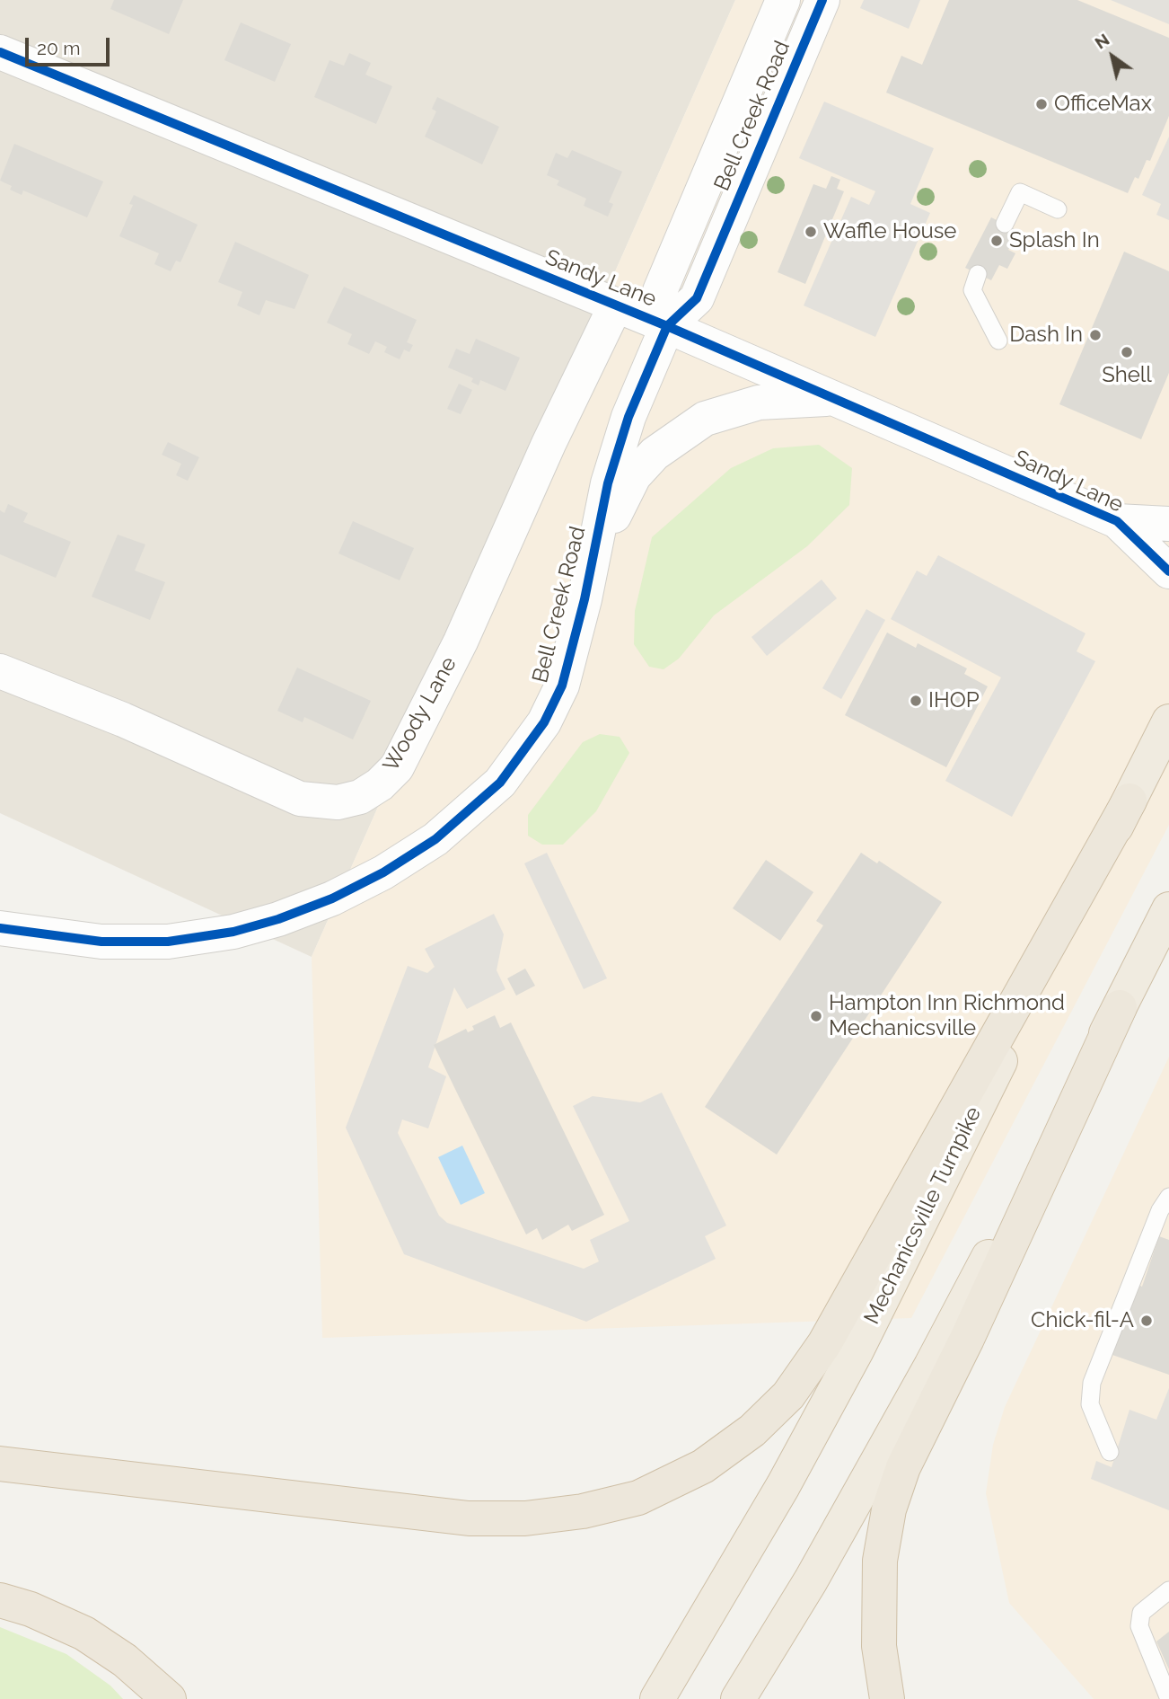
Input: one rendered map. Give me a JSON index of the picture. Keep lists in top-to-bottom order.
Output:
{
  "streets": {
    "highway": ["Mechanicsville Turnpike"],
    "street": ["Bell Creek Road", "Sandy Lane", "Woody Lane"]
  },
  "crossings": [
    ["Bell Creek Road", "Sandy Lane"],
    ["Sandy Lane", "Woody Lane"]
  ],
  "places": [
    "OfficeMax",
    "Waffle House",
    "Splash In",
    "Dash In",
    "Shell",
    "IHOP",
    "Hampton Inn Richmond Mechanicsville",
    "Chick-fil-A"
  ],
  "scale_bar": "20 m",
  "north": "top left"
}
